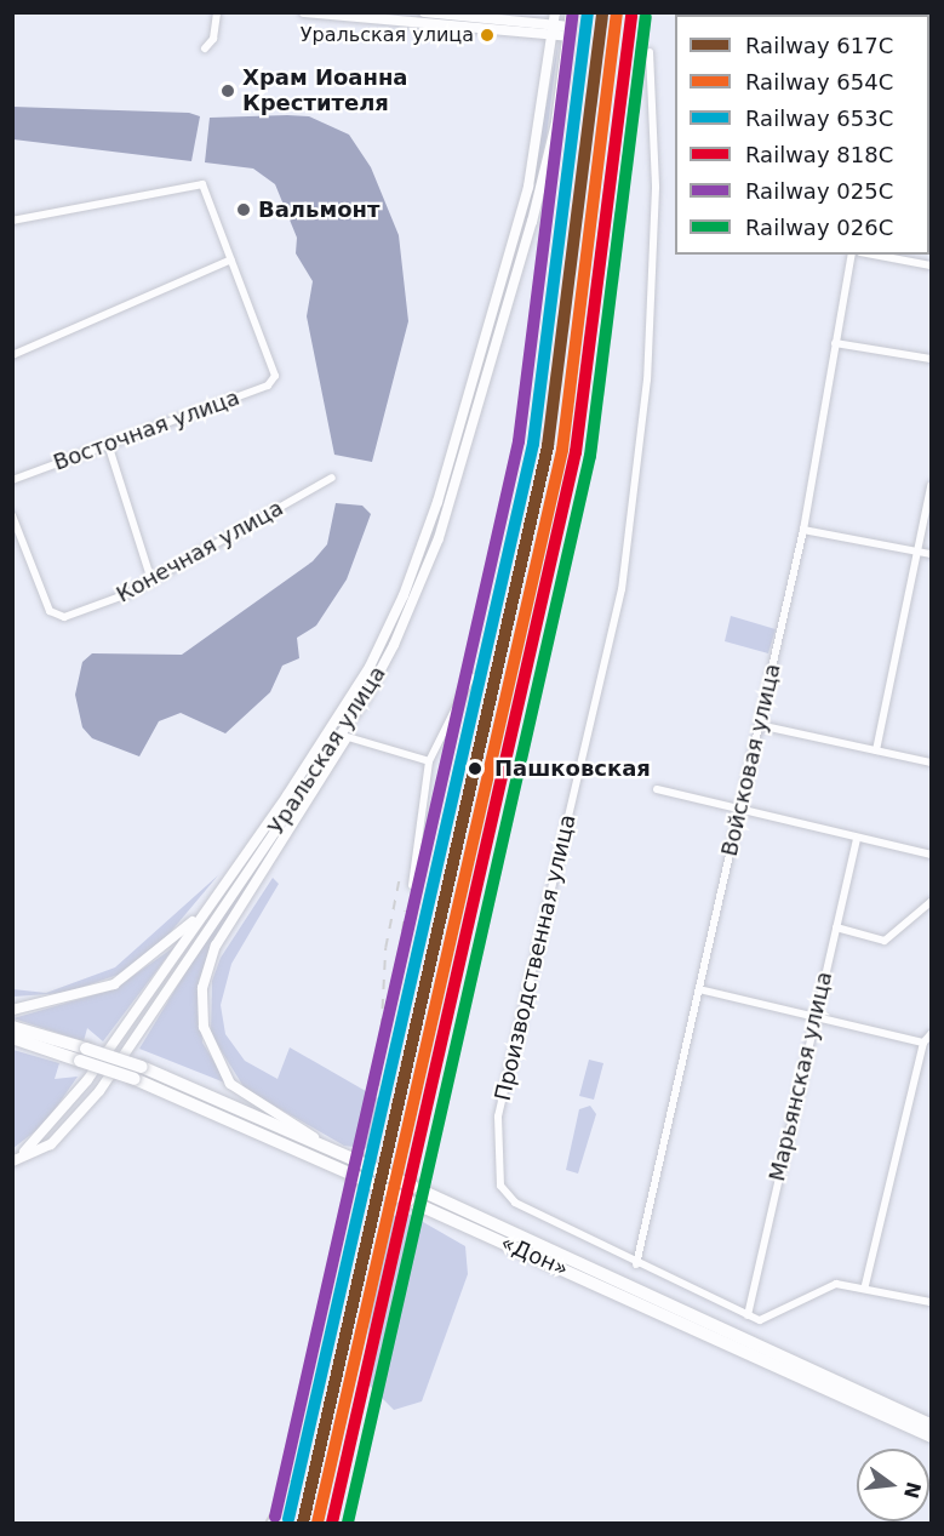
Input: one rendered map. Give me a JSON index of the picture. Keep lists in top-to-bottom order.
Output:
{
  "streets": {
    "highway": ["«Дон»"],
    "main road": ["Уральская улица"],
    "street": [
      "Восточная улица",
      "Конечная улица",
      "Войсковая улица",
      "Производственная улица",
      "Марьянская улица"
    ]
  },
  "crossings": [
    ["Войсковая улица", "Производственная улица"]
  ],
  "places": [
    "Уральская улица",
    "Храм Иоанна Крестителя",
    "Вальмонт",
    "Пашковская"
  ],
  "lines": [
    "rail line 617C",
    "rail line 653С",
    "rail line 025С",
    "rail line 654С",
    "rail line 818С",
    "rail line 026С"
  ],
  "legend": [
    "Railway 617C",
    "Railway 654С",
    "Railway 653С",
    "Railway 818С",
    "Railway 025С",
    "Railway 026С"
  ],
  "north": "right"
}
